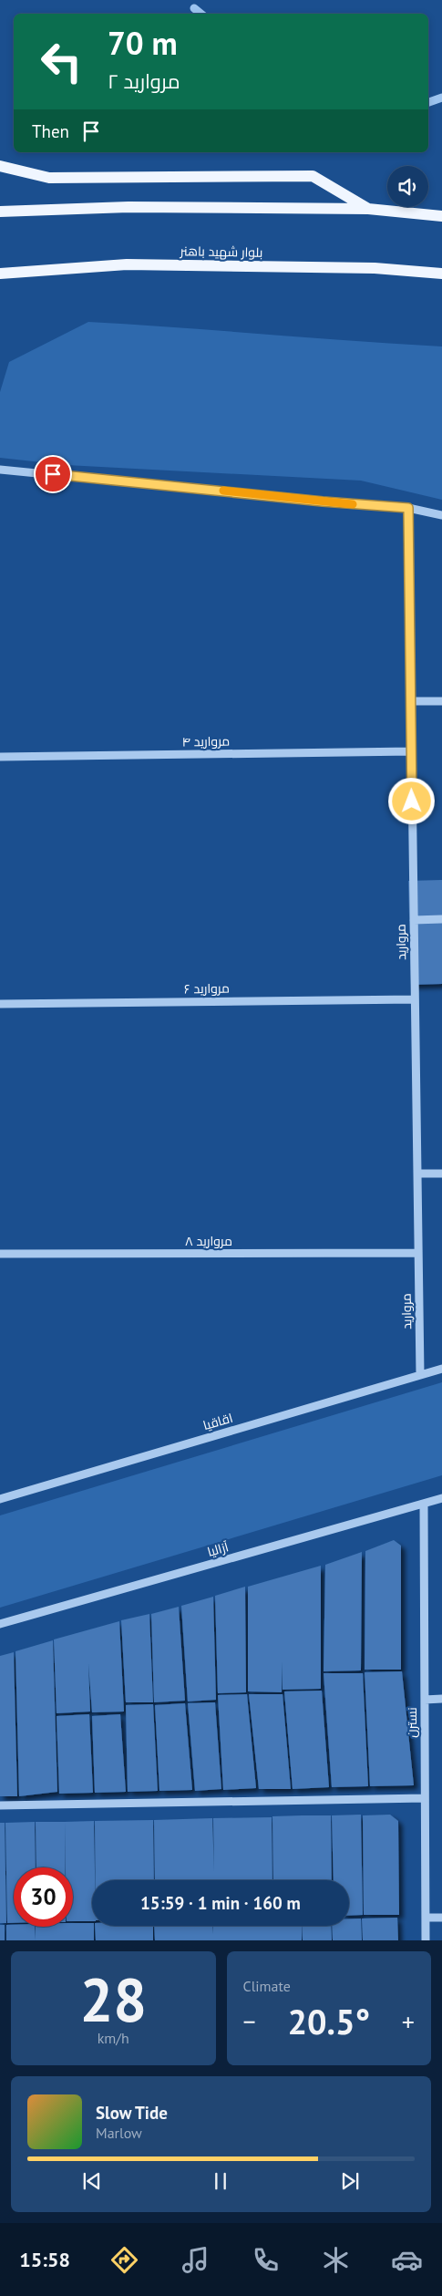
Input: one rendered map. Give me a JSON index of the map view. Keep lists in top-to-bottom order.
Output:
{
  "streets": {
    "main road": ["بلوار شهید باهنر"],
    "street": [
      "مروارید ۴",
      "مروارید",
      "مروارید ۶",
      "مروارید ۸",
      "اقاقیا",
      "آزالیا",
      "نسترن"
    ]
  },
  "crossings": [
    ["مروارید ۴", "مروارید"],
    ["مروارید", "مروارید ۶"],
    ["مروارید", "مروارید ۸"],
    ["مروارید", "اقاقیا"],
    ["آزالیا", "نسترن"]
  ],
  "page": {
    "turn": ["70 m", "مروارید ۲"],
    "then": "Then",
    "limit": "30",
    "trip": "15:59 · 1 min · 160 m",
    "tile": [
      ["28", "km/h"],
      "Climate"
    ],
    "heat": ["−", "20.5°", "+"],
    "song": ["Slow Tide", "Marlow"],
    "tabs": "15:58"
  }
}
